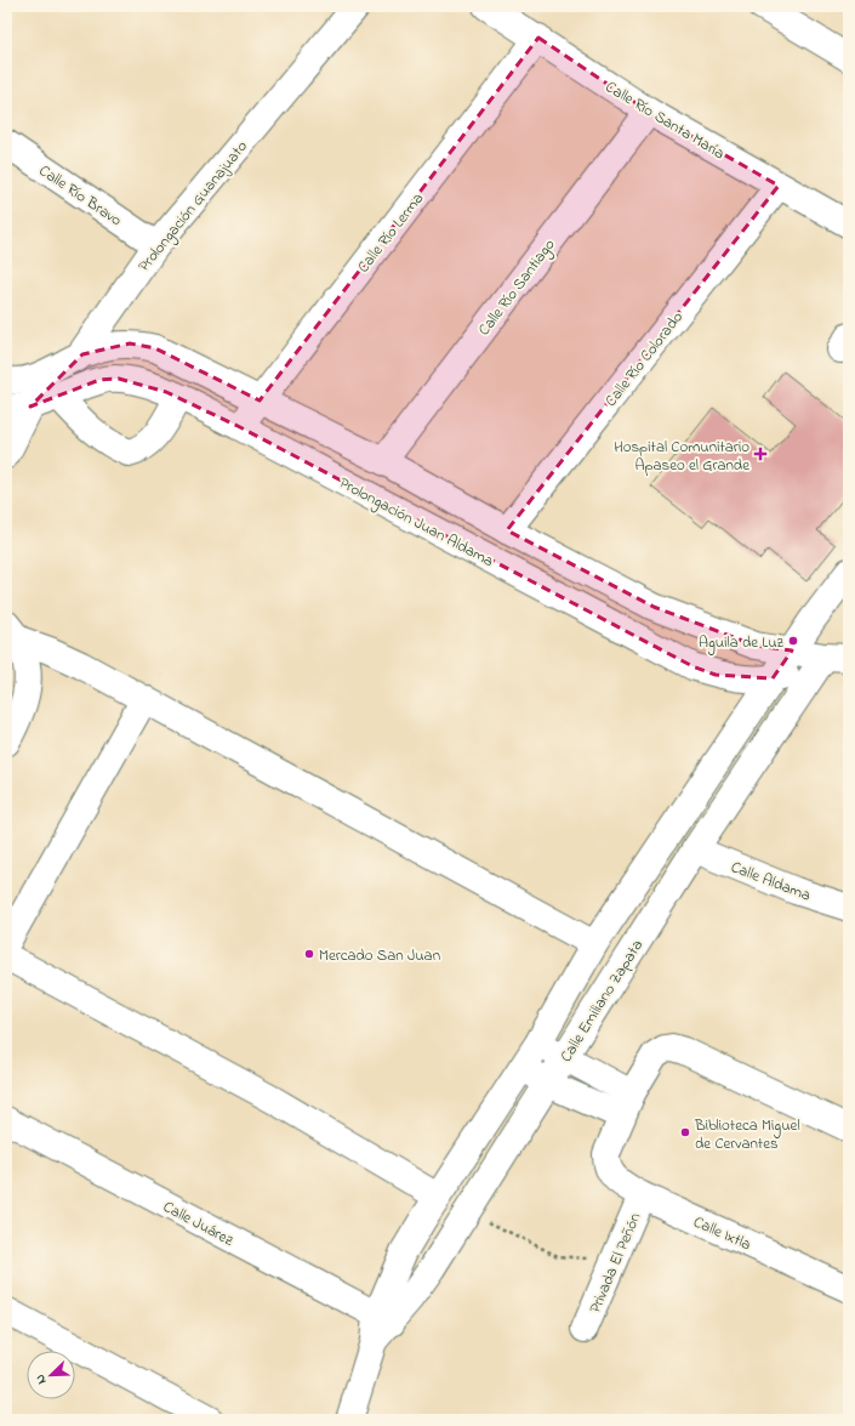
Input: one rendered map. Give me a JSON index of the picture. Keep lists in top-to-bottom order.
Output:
{
  "streets": {
    "street": [
      "Calle Río Santa María",
      "Calle Río Bravo",
      "Prolongación Guanajuato",
      "Calle Río Lerma",
      "Calle Río Santiago",
      "Calle Río Colorado",
      "Prolongación Juan Aldama",
      "Calle Aldama",
      "Calle Emiliano Zapata",
      "Calle Juárez",
      "Calle Ixtla",
      "Privada El Peñón"
    ]
  },
  "crossings": [
    ["Calle Río Santa María", "Calle Río Lerma"],
    ["Calle Río Santa María", "Calle Río Santiago"],
    ["Calle Río Santa María", "Calle Río Colorado"],
    ["Calle Río Bravo", "Prolongación Guanajuato"],
    ["Prolongación Guanajuato", "Prolongación Juan Aldama"],
    ["Calle Río Lerma", "Prolongación Juan Aldama"],
    ["Prolongación Juan Aldama", "Calle Emiliano Zapata"],
    ["Calle Aldama", "Calle Emiliano Zapata"],
    ["Calle Emiliano Zapata", "Calle Juárez"],
    ["Calle Ixtla", "Privada El Peñón"]
  ],
  "places": {
    "health": ["Hospital Comunitario Apaseo el Grande"],
    "other": ["Aguila de Luz", "Mercado San Juan", "Biblioteca Miguel de Cervantes"]
  },
  "north": "bottom left"
}
